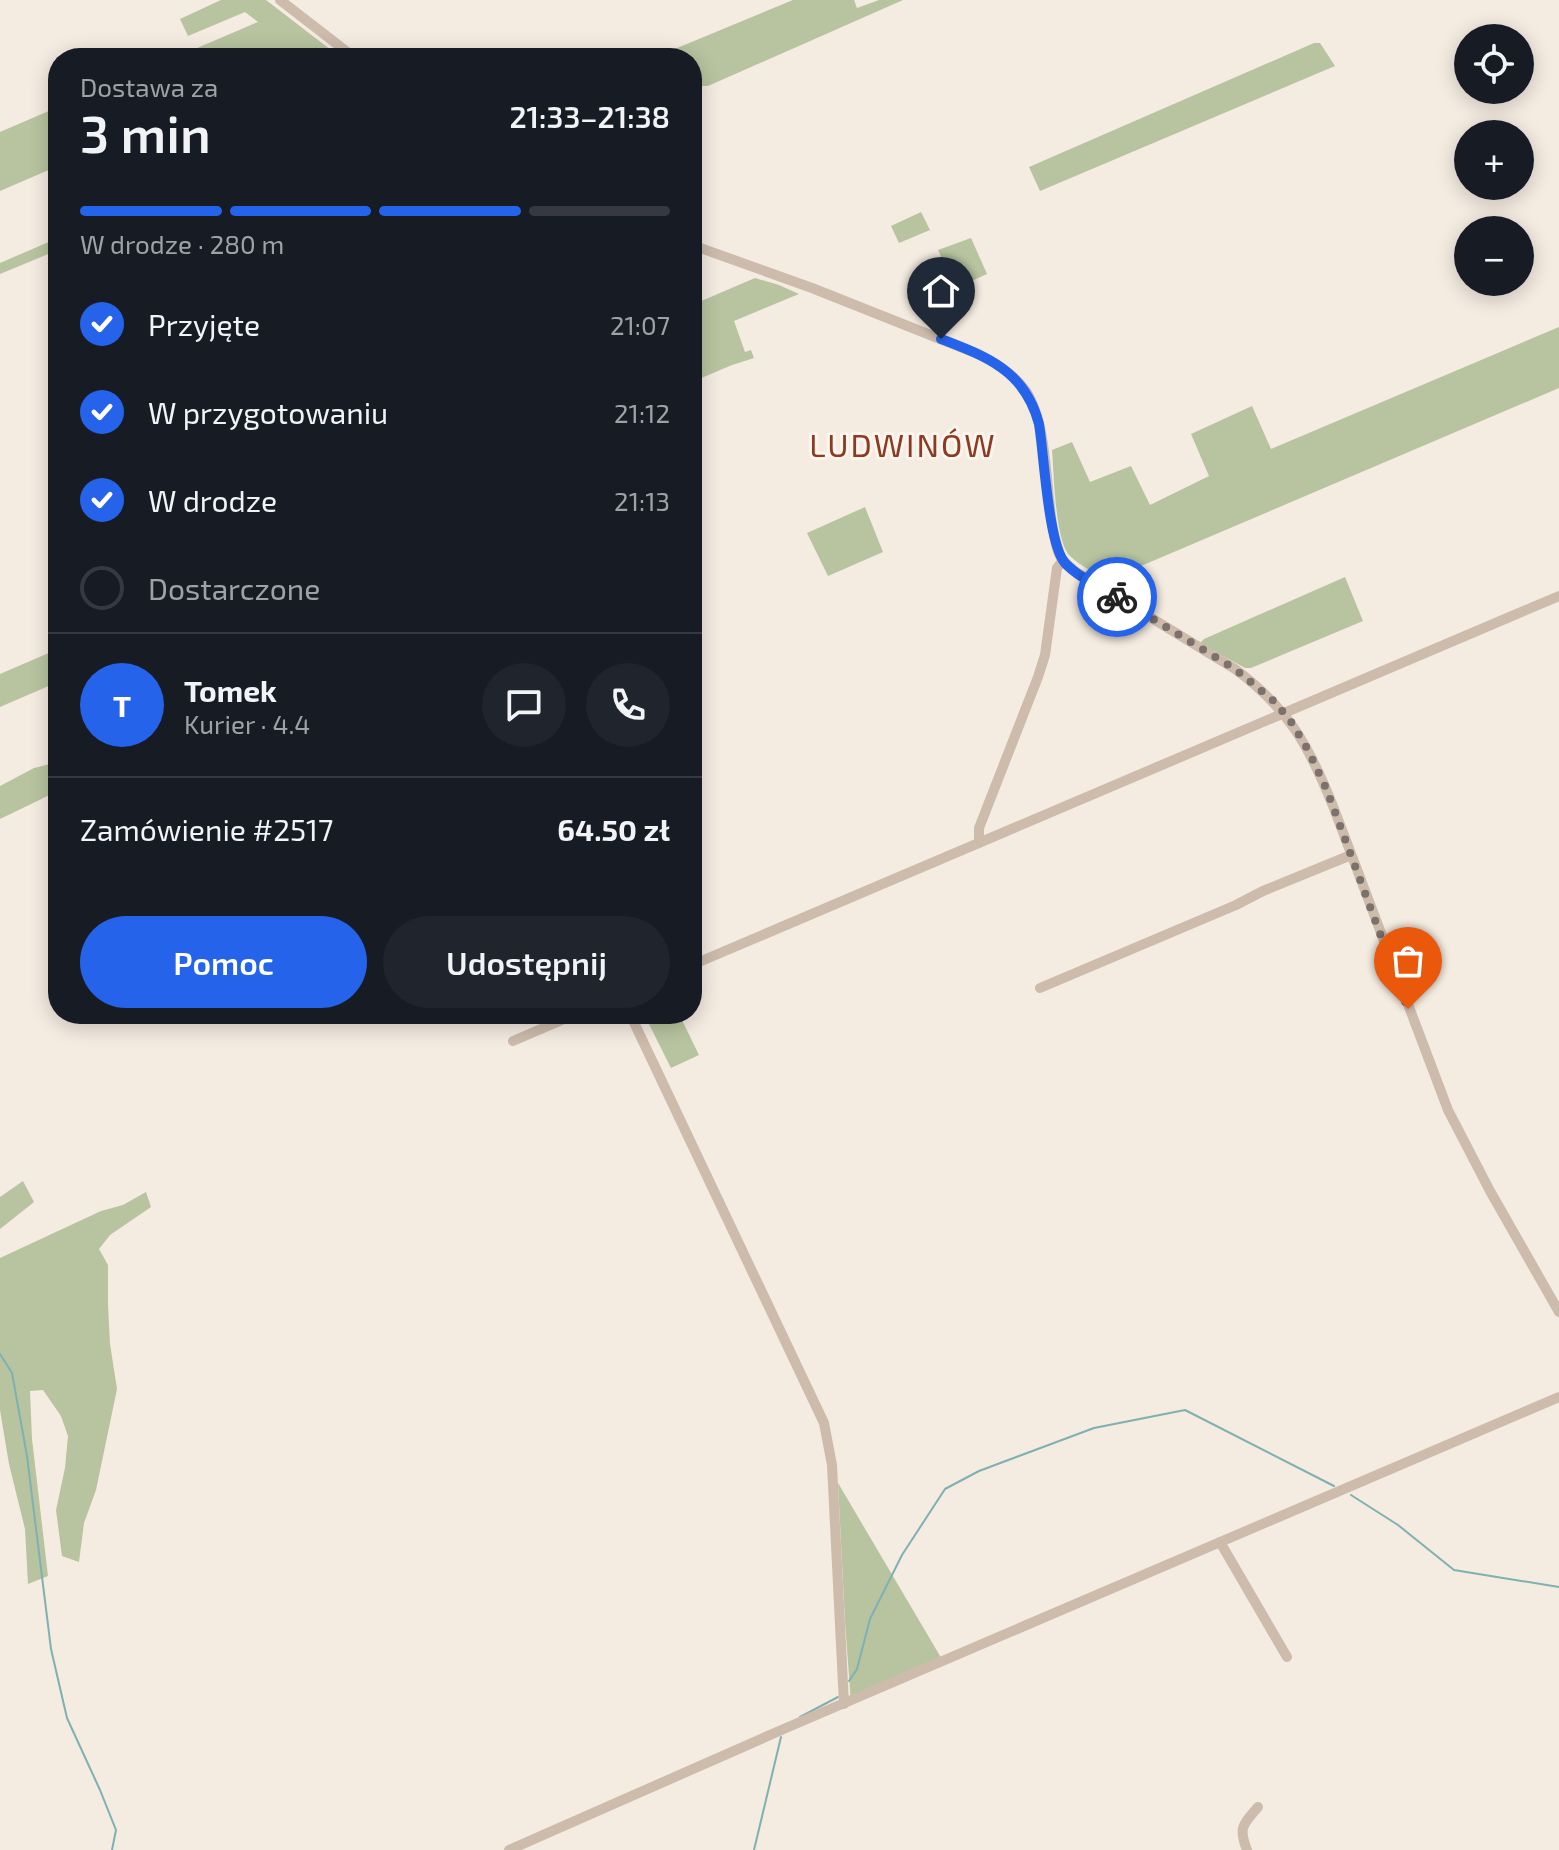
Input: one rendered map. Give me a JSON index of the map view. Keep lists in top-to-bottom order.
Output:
{
  "districts": ["LUDWINÓW"],
  "page": {
    "map_buttons": ["+", "−"],
    "heading": ["3 min", "Dostawa za", "21:33–21:38"],
    "panel": [
      "Tomek",
      "Kurier · 4.4",
      "Zamówienie #2517",
      "64.50 zł"
    ],
    "bar": "W drodze · 280 m",
    "list": [
      ["Przyjęte", "21:07"],
      ["W przygotowaniu", "21:12"],
      ["W drodze", "21:13"],
      "Dostarczone"
    ],
    "round": "T",
    "buttons": ["Pomoc", "Udostępnij"]
  }
}
